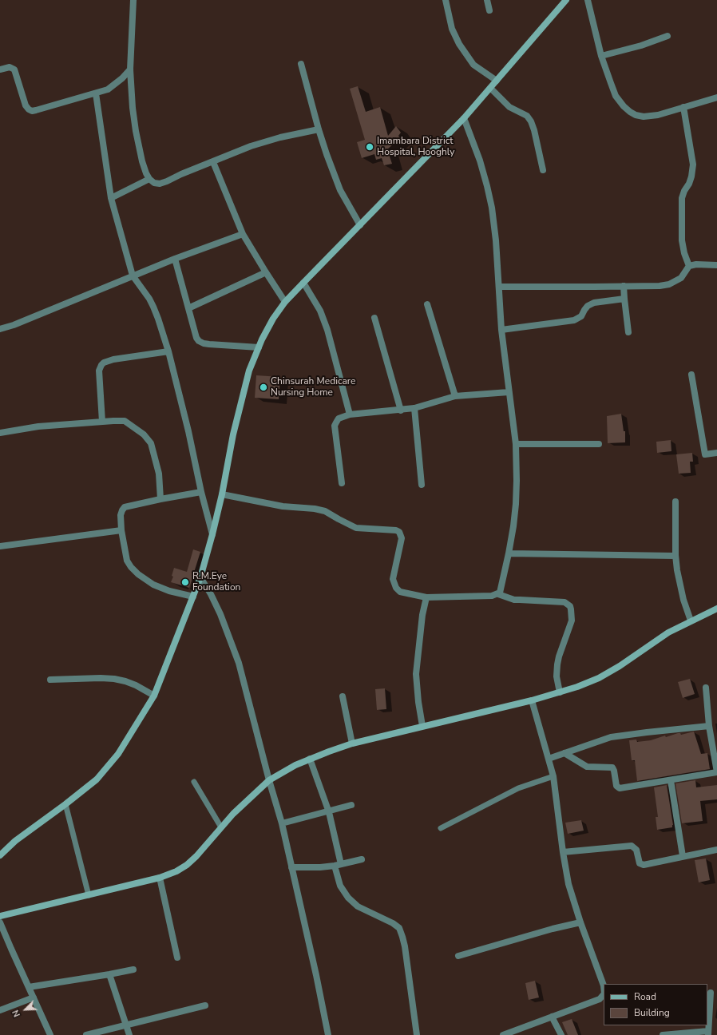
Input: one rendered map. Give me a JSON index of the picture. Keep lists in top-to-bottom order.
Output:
{
  "places": ["Imambara District Hospital, Hooghly", "Chinsurah Medicare Nursing Home", "R.M.Eye Foundation"],
  "legend": ["Road", "Building"],
  "north": "bottom left"
}
